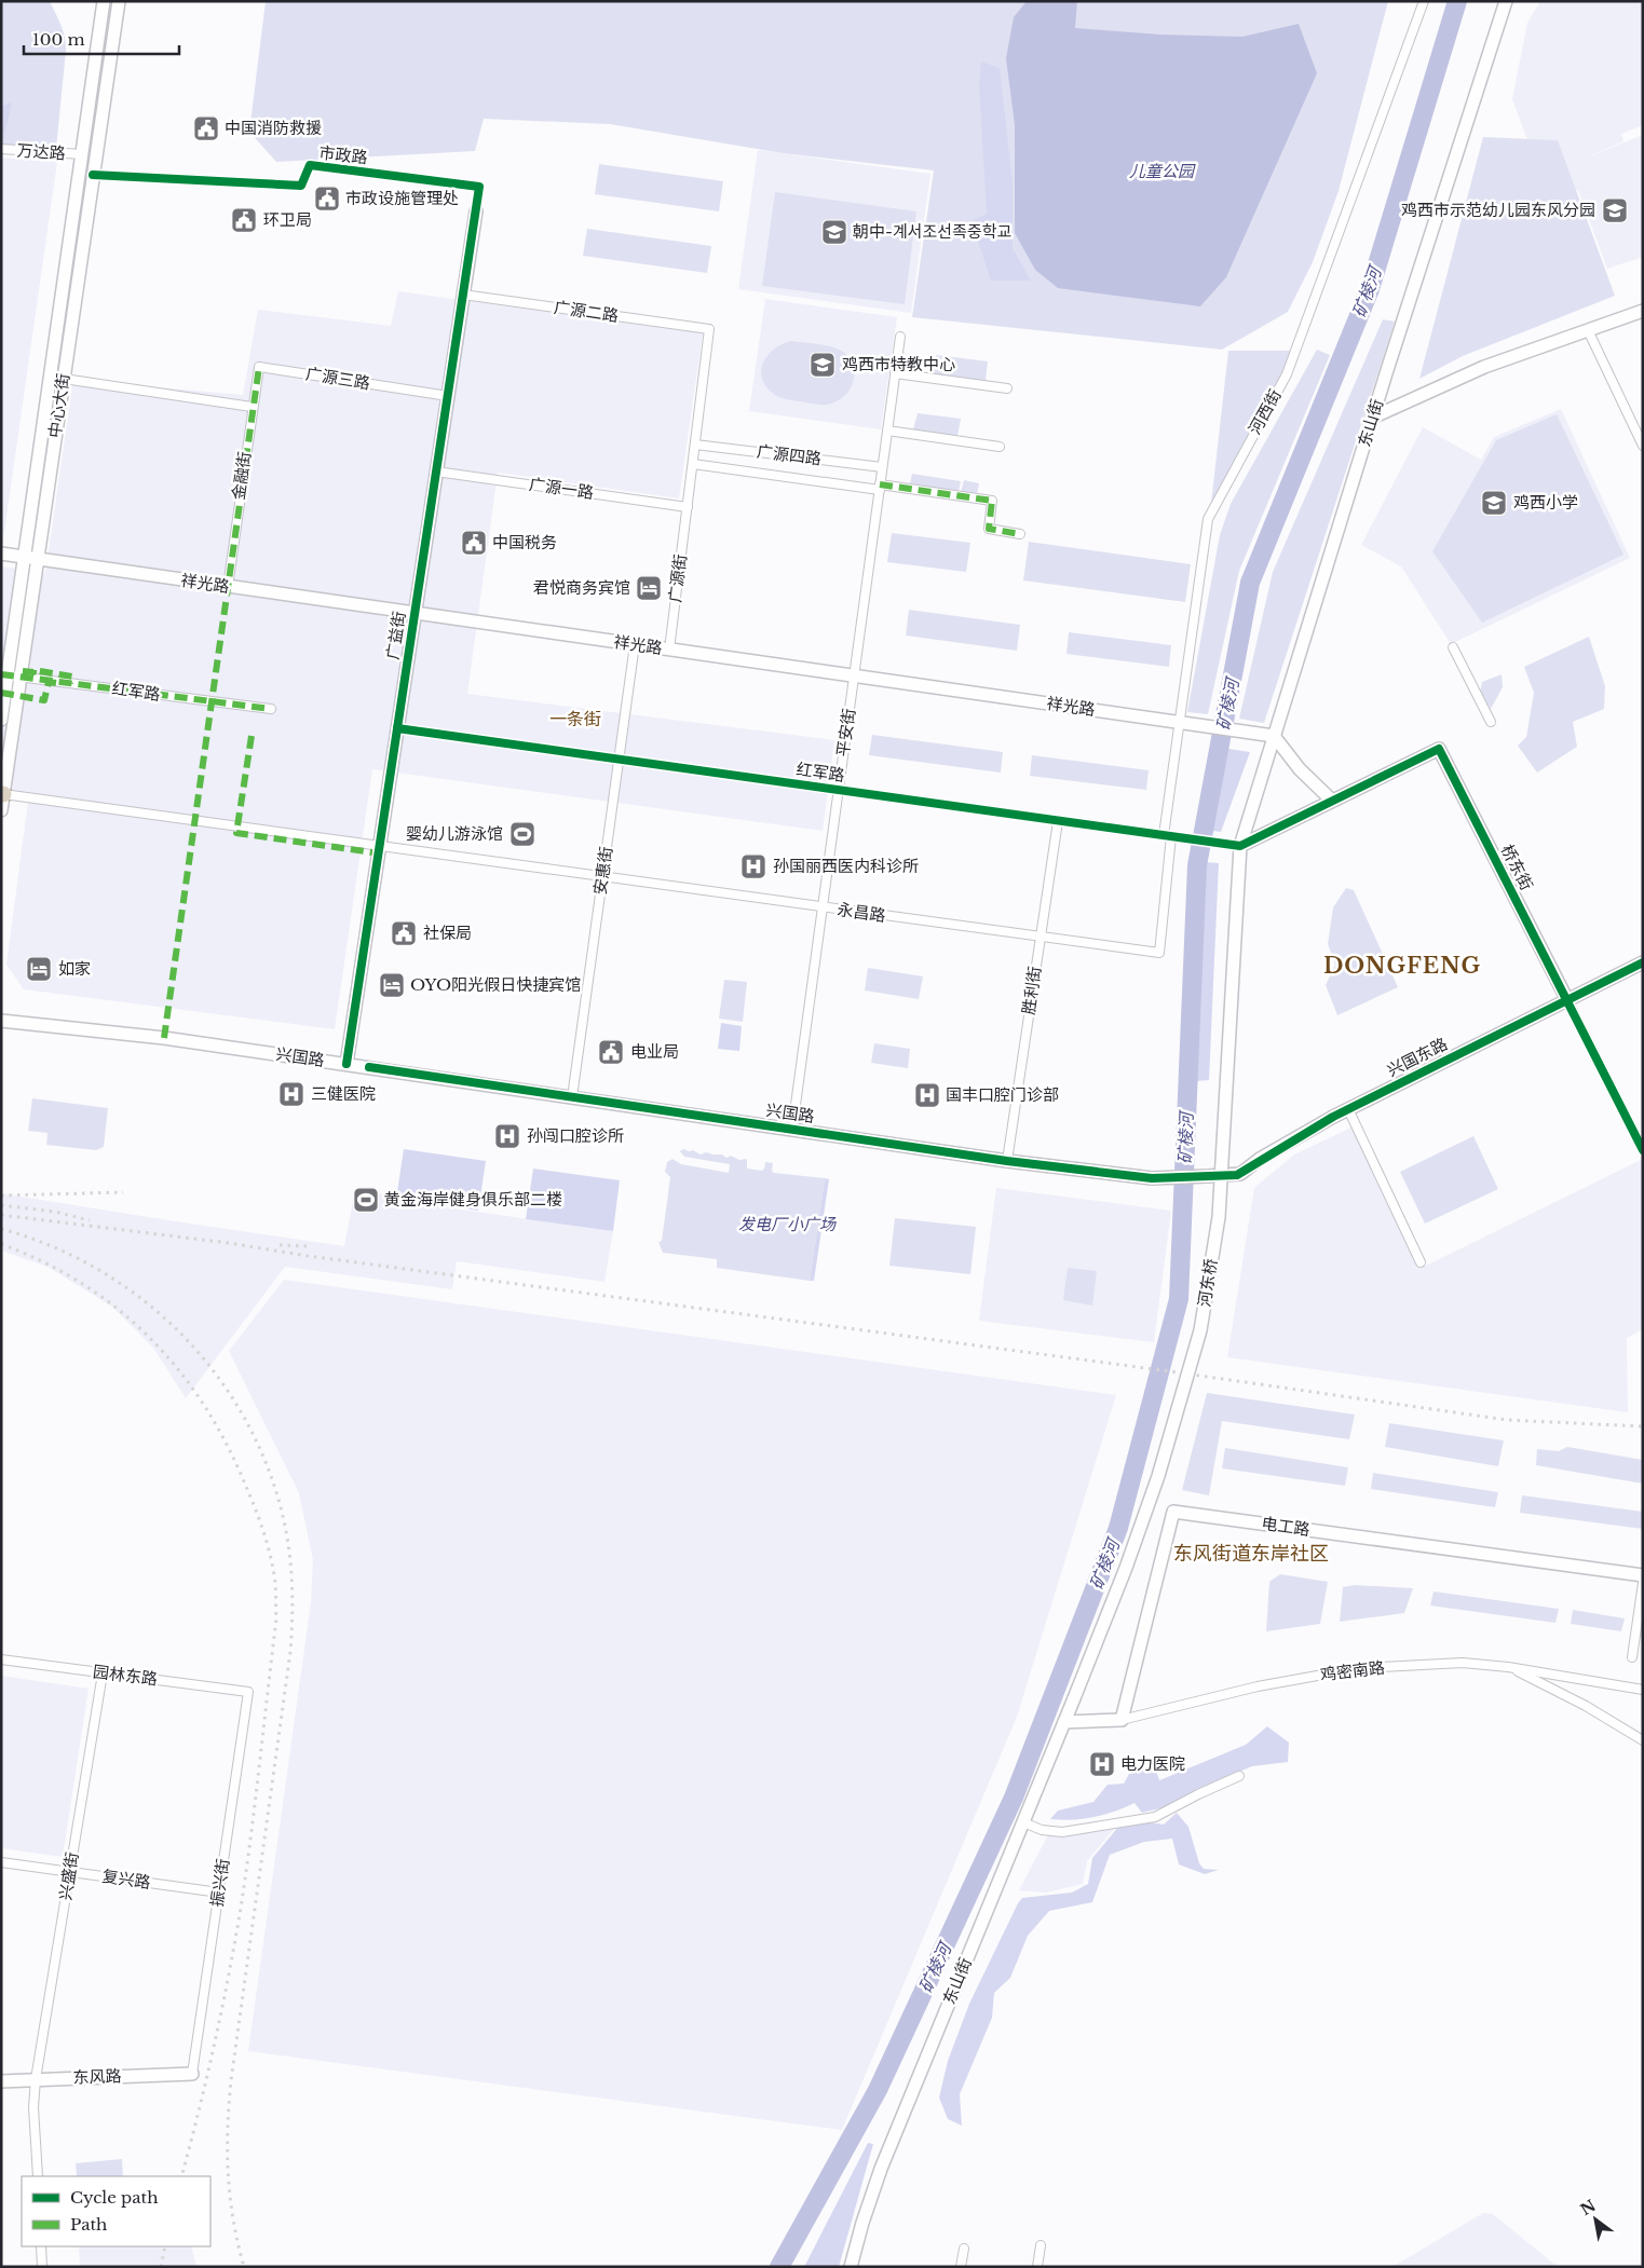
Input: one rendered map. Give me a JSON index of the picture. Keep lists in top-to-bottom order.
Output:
{
  "streets": {
    "main road": [
      "中心大街",
      "东山街",
      "祥光路",
      "广益街",
      "桥东街",
      "兴国路",
      "兴国东路",
      "河东桥",
      "电工路",
      "鸡密南路",
      "东风路"
    ],
    "street": [
      "万达路",
      "市政路",
      "广源二路",
      "广源三路",
      "河西街",
      "广源四路",
      "金融街",
      "广源一路",
      "广源街",
      "红军路",
      "平安街",
      "安惠街",
      "永昌路",
      "胜利街",
      "园林东路",
      "兴盛街",
      "复兴路",
      "振兴街"
    ]
  },
  "crossings": [
    ["万达路", "中心大街"],
    ["市政路", "中心大街"],
    ["市政路", "广益街"],
    ["广源二路", "广源街"],
    ["广源二路", "广益街"],
    ["广源三路", "金融街"],
    ["广源三路", "广益街"],
    ["中心大街", "祥光路"],
    ["中心大街", "红军路"],
    ["中心大街", "永昌路"],
    ["河西街", "祥光路"],
    ["河西街", "红军路"],
    ["河西街", "永昌路"],
    ["东山街", "祥光路"],
    ["东山街", "红军路"],
    ["东山街", "河东桥"],
    ["东山街", "鸡密南路"],
    ["广源四路", "广源街"],
    ["广源四路", "平安街"],
    ["金融街", "祥光路"],
    ["广源一路", "广源街"],
    ["广源一路", "广益街"],
    ["广源街", "祥光路"],
    ["祥光路", "广益街"],
    ["祥光路", "平安街"],
    ["祥光路", "安惠街"],
    ["广益街", "红军路"],
    ["广益街", "永昌路"],
    ["广益街", "兴国路"],
    ["红军路", "平安街"],
    ["红军路", "安惠街"],
    ["红军路", "永昌路"],
    ["红军路", "胜利街"],
    ["红军路", "河东桥"],
    ["平安街", "永昌路"],
    ["平安街", "兴国路"],
    ["桥东街", "兴国东路"],
    ["安惠街", "永昌路"],
    ["安惠街", "兴国路"],
    ["永昌路", "胜利街"],
    ["胜利街", "兴国路"],
    ["兴国路", "兴国东路"],
    ["电工路", "鸡密南路"],
    ["园林东路", "兴盛街"],
    ["园林东路", "振兴街"],
    ["兴盛街", "复兴路"],
    ["兴盛街", "东风路"],
    ["复兴路", "振兴街"],
    ["振兴街", "东风路"]
  ],
  "districts": ["一条街", "DONGFENG", "东风街道东岸社区"],
  "water": ["矿棱河"],
  "parks": ["儿童公园", "发电厂小广场"],
  "places": {
    "public building": [
      "中国消防救援",
      "市政设施管理处",
      "环卫局",
      "中国税务",
      "社保局",
      "电业局"
    ],
    "school or university": [
      "鸡西市示范幼儿园东风分园",
      "朝中-계서조선족중학교",
      "鸡西市特教中心",
      "鸡西小学"
    ],
    "hotel": ["君悦商务宾馆", "如家", "OYO阳光假日快捷宾馆"],
    "sports": ["婴幼儿游泳馆", "黄金海岸健身俱乐部二楼"],
    "hospital": [
      "孙国丽西医内科诊所",
      "三健医院",
      "国丰口腔门诊部",
      "孙闯口腔诊所",
      "电力医院"
    ]
  },
  "legend": ["Cycle path", "Path"],
  "scale_bar": "100 m",
  "north": "top left"
}
